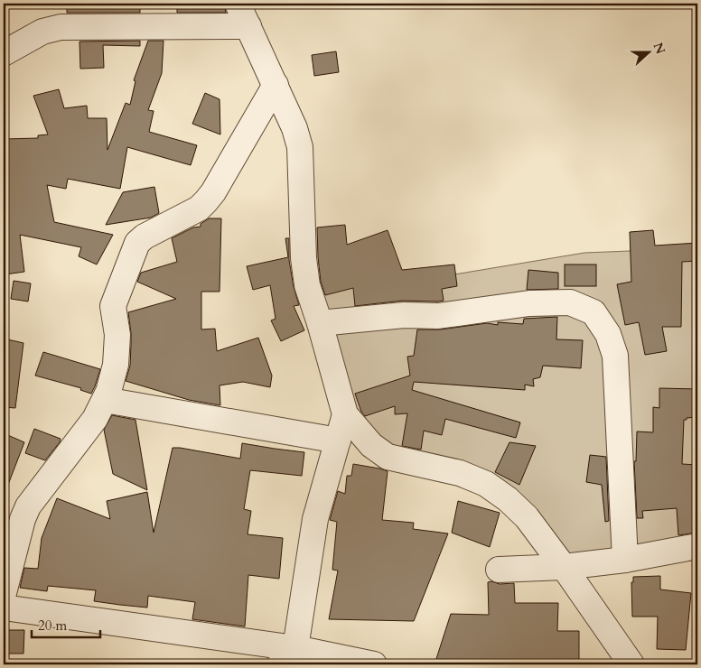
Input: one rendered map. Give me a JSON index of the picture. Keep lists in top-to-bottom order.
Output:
{
  "scale_bar": "20 m",
  "north": "right"
}
